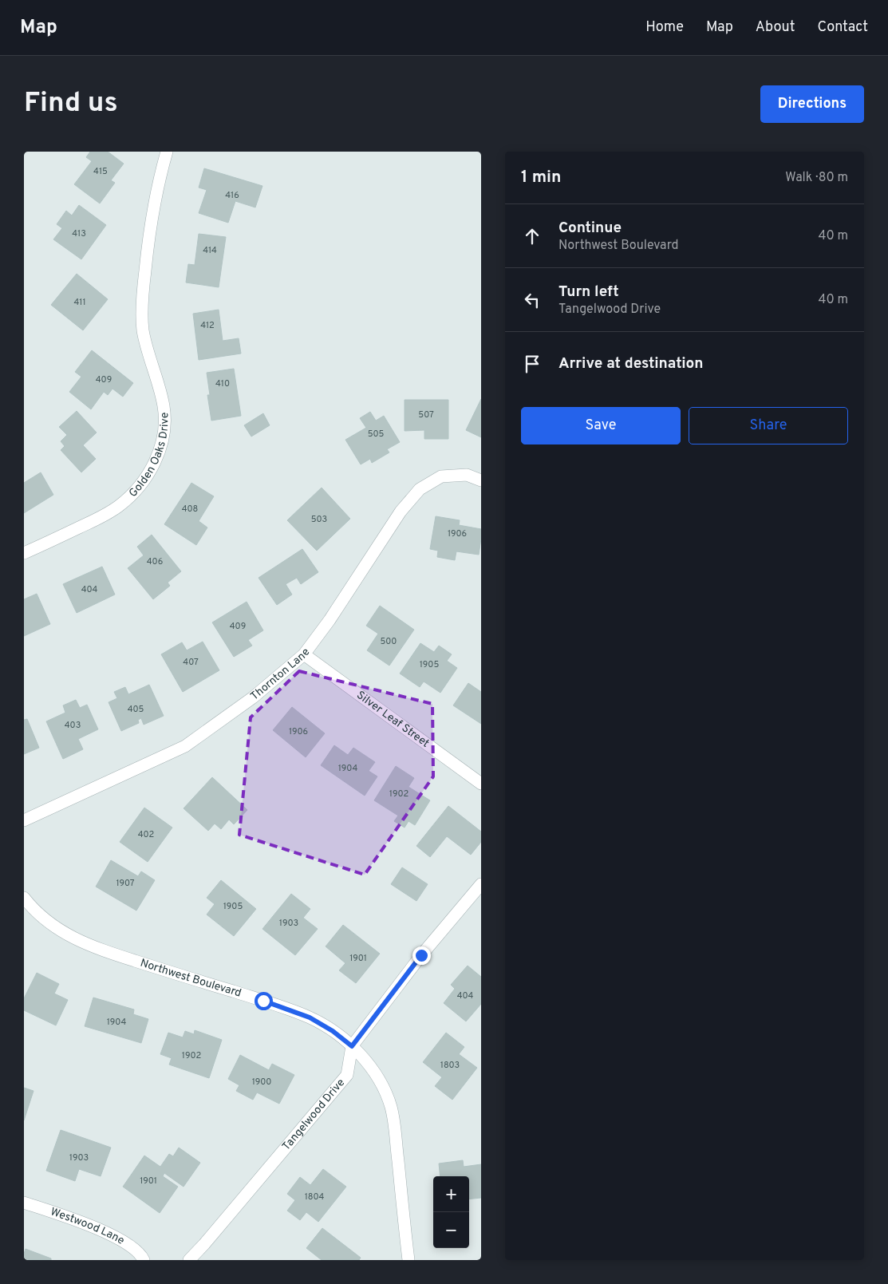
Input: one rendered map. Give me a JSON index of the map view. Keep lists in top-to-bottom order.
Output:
{
  "streets": {
    "street": [
      "Golden Oaks Drive",
      "Thornton Lane",
      "Silver Leaf Street",
      "Northwest Boulevard",
      "Tangelwood Drive",
      "Westwood Lane"
    ]
  },
  "crossings": [
    ["Thornton Lane", "Silver Leaf Street"],
    ["Northwest Boulevard", "Tangelwood Drive"]
  ],
  "house_numbers": [
    "415",
    "416",
    "413",
    "414",
    "411",
    "412",
    "409",
    "410",
    "507",
    "505",
    "408",
    "503",
    "1906",
    "406",
    "404",
    "409",
    "500",
    "407",
    "1905",
    "405",
    "403",
    "1906",
    "1904",
    "1902",
    "402",
    "1907",
    "1905",
    "1903",
    "1901",
    "404",
    "1904",
    "1902",
    "1803",
    "1900",
    "1903",
    "1901",
    "1804"
  ],
  "page": {
    "header": "Map",
    "nav": [
      "Home",
      "Map",
      "About",
      "Contact"
    ],
    "buttons": [
      "Directions",
      ["Save", "Share"]
    ],
    "title": "Find us",
    "heading": ["1 min", "Walk · 80 m"],
    "list": [
      ["Continue", "Northwest Boulevard", "40 m"],
      ["Turn left", "Tangelwood Drive", "40 m"],
      "Arrive at destination"
    ],
    "map_buttons": ["+", "−"]
  }
}
